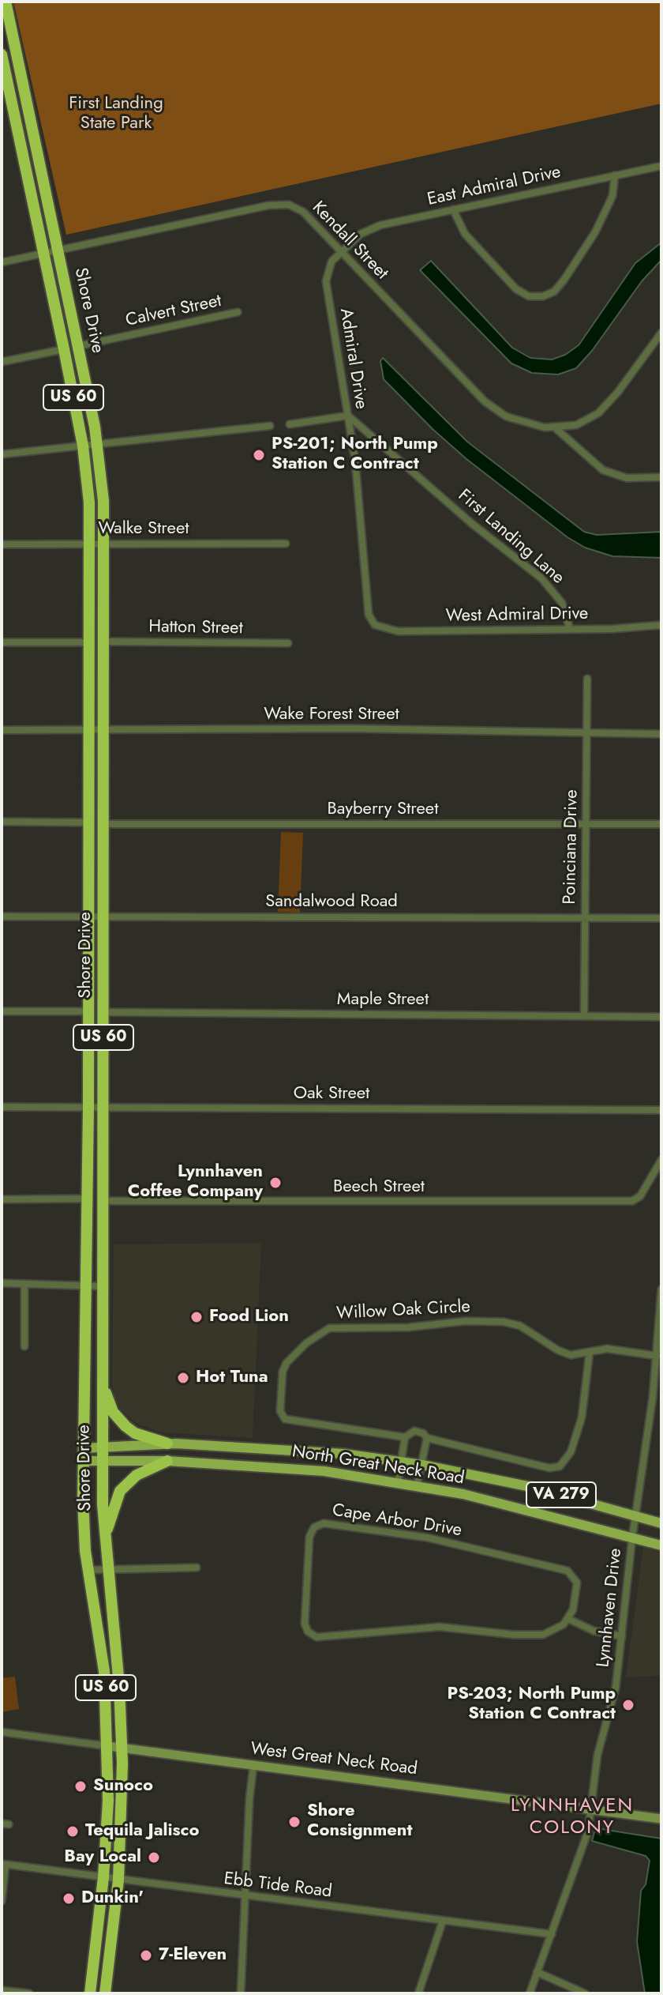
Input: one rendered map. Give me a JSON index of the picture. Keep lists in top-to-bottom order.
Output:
{
  "streets": {
    "highway": ["Shore Drive", "US 60"],
    "main road": ["North Great Neck Road", "VA 279"],
    "street": [
      "East Admiral Drive",
      "Kendall Street",
      "Calvert Street",
      "Admiral Drive",
      "Walke Street",
      "First Landing Lane",
      "West Admiral Drive",
      "Hatton Street",
      "Wake Forest Street",
      "Bayberry Street",
      "Poinciana Drive",
      "Sandalwood Road",
      "Maple Street",
      "Oak Street",
      "Beech Street",
      "Willow Oak Circle",
      "Cape Arbor Drive",
      "Lynnhaven Drive",
      "West Great Neck Road",
      "Ebb Tide Road"
    ]
  },
  "crossings": [
    ["East Admiral Drive", "Kendall Street"],
    ["East Admiral Drive", "Admiral Drive"],
    ["Kendall Street", "Shore Drive"],
    ["Kendall Street", "Admiral Drive"],
    ["Shore Drive", "Calvert Street"],
    ["Shore Drive", "Walke Street"],
    ["Shore Drive", "Hatton Street"],
    ["Shore Drive", "Wake Forest Street"],
    ["Shore Drive", "Bayberry Street"],
    ["Shore Drive", "Sandalwood Road"],
    ["Shore Drive", "Maple Street"],
    ["Shore Drive", "Oak Street"],
    ["Shore Drive", "Beech Street"],
    ["Shore Drive", "North Great Neck Road"],
    ["Shore Drive", "West Great Neck Road"],
    ["Shore Drive", "Ebb Tide Road"],
    ["Admiral Drive", "First Landing Lane"],
    ["Admiral Drive", "West Admiral Drive"],
    ["First Landing Lane", "West Admiral Drive"],
    ["Wake Forest Street", "Poinciana Drive"],
    ["Bayberry Street", "Poinciana Drive"],
    ["Poinciana Drive", "Sandalwood Road"],
    ["Poinciana Drive", "Maple Street"],
    ["Willow Oak Circle", "Lynnhaven Drive"],
    ["North Great Neck Road", "Lynnhaven Drive"],
    ["Lynnhaven Drive", "West Great Neck Road"],
    ["Lynnhaven Drive", "Ebb Tide Road"]
  ],
  "districts": ["LYNNHAVEN COLONY"],
  "parks": ["First Landing State Park"],
  "places": [
    "PS-201; North Pump Station C Contract",
    "Lynnhaven Coffee Company",
    "Food Lion",
    "Hot Tuna",
    "PS-203; North Pump Station C Contract",
    "Sunoco",
    "Shore Consignment",
    "Tequila Jalisco",
    "Bay Local",
    "Dunkin'",
    "7-Eleven"
  ]
}
